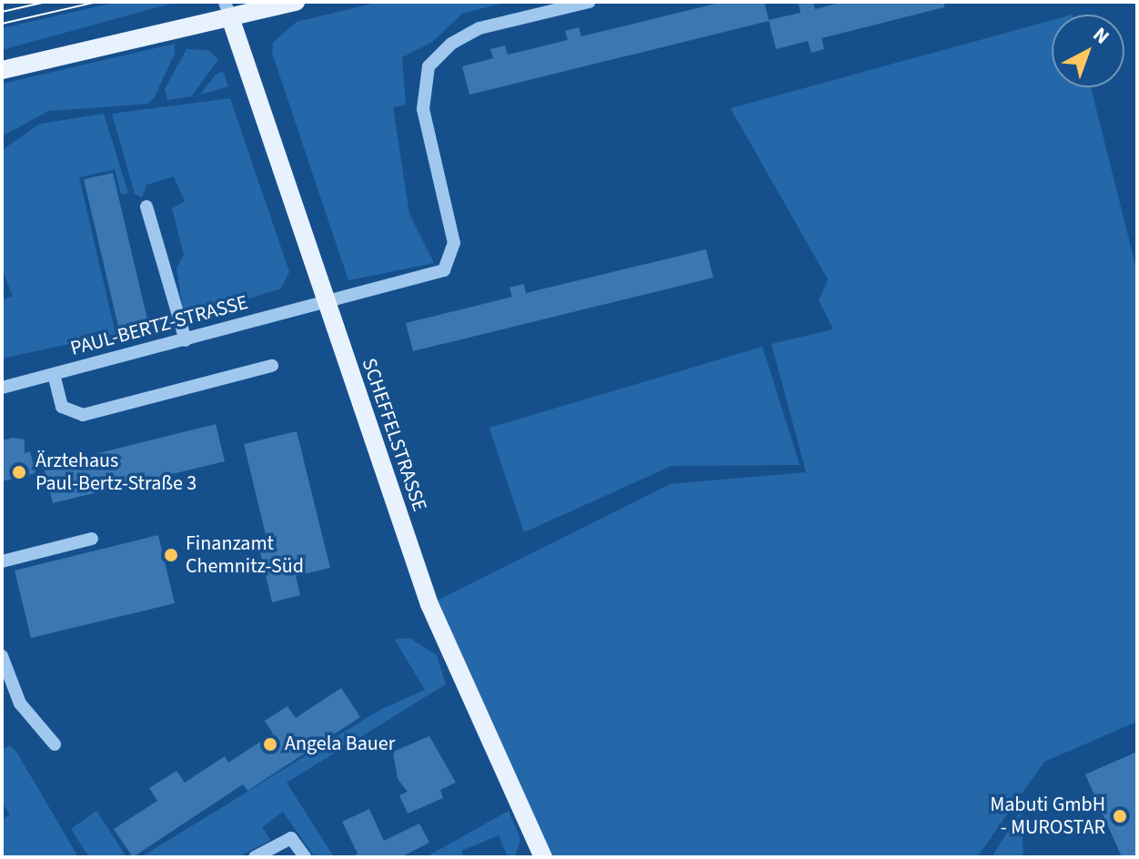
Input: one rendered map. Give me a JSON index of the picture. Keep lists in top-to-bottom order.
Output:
{
  "streets": {
    "main road": ["SCHEFFELSTRASSE"],
    "street": ["PAUL-BERTZ-STRASSE"]
  },
  "crossings": [
    ["PAUL-BERTZ-STRASSE", "SCHEFFELSTRASSE"]
  ],
  "places": [
    "Ärztehaus Paul-Bertz-Straße 3",
    "Finanzamt Chemnitz-Süd",
    "Angela Bauer",
    "Mabuti GmbH - MUROSTAR"
  ],
  "north": "top right"
}
